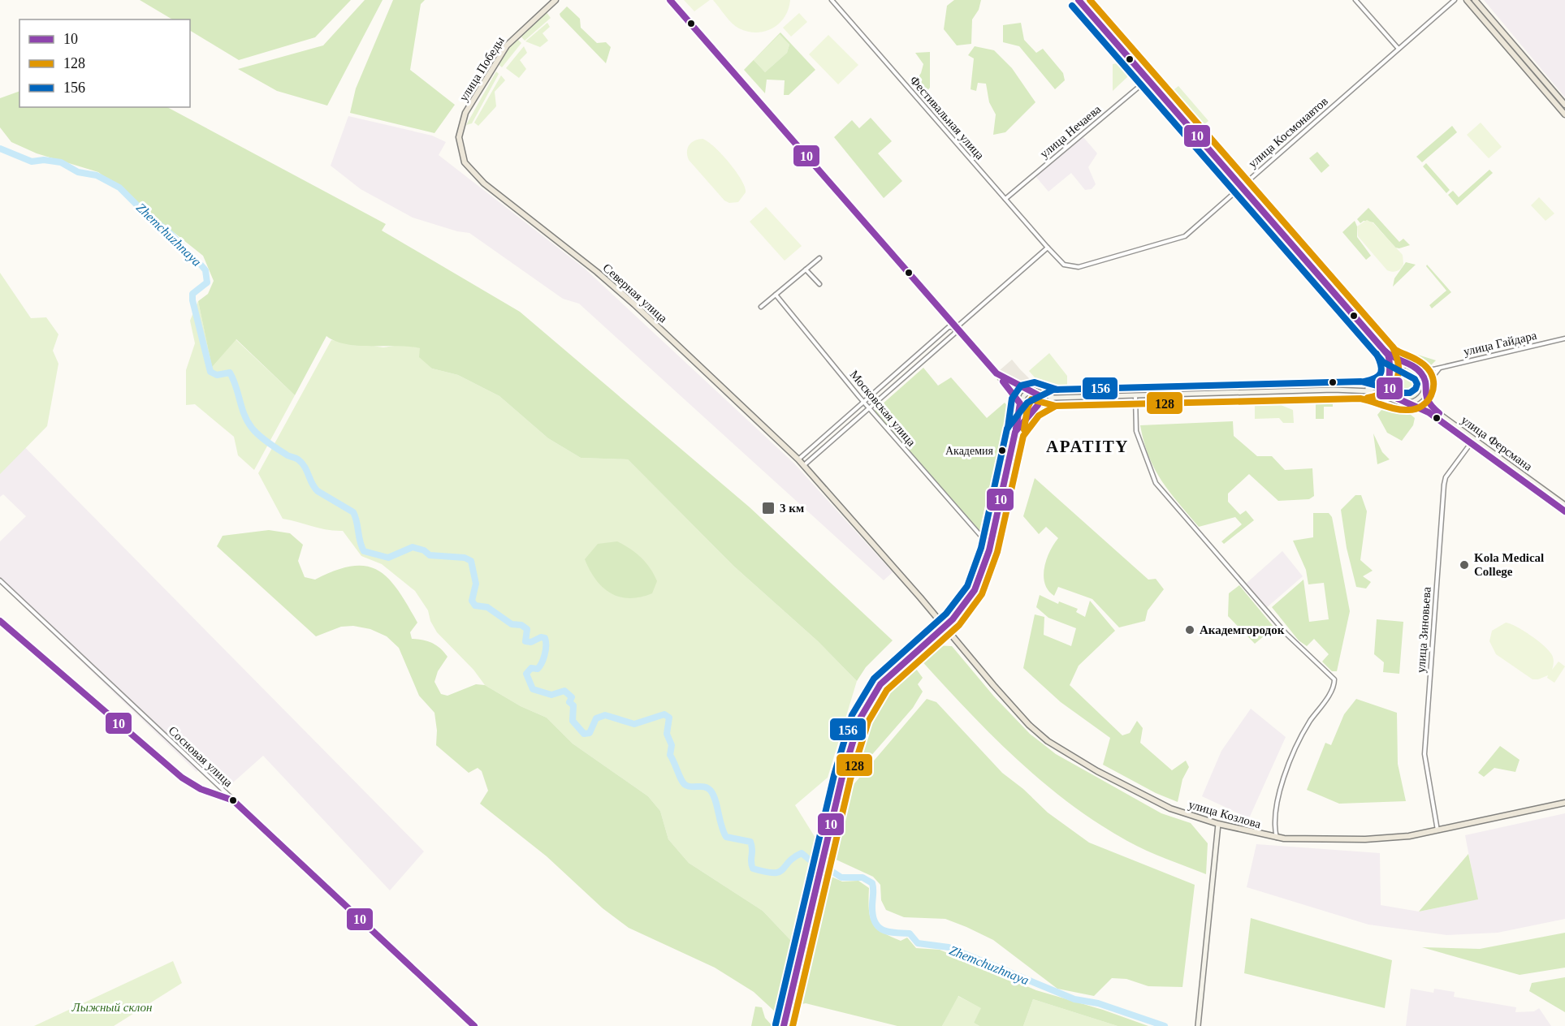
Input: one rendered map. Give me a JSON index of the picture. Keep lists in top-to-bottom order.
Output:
{
  "streets": {
    "main road": ["улица Победы", "Северная улица", "улица Козлова"],
    "street": [
      "Фестивальная улица",
      "улица Нечаева",
      "улица Космонавтов",
      "улица Гайдара",
      "Московская улица",
      "улица Ферсмана",
      "улица Зиновьева",
      "Сосновая улица"
    ]
  },
  "crossings": [
    ["улица Победы", "Северная улица"],
    ["Фестивальная улица", "улица Нечаева"],
    ["Фестивальная улица", "улица Космонавтов"],
    ["улица Гайдара", "улица Ферсмана"],
    ["улица Ферсмана", "улица Зиновьева"],
    ["улица Зиновьева", "улица Козлова"]
  ],
  "districts": ["APATITY"],
  "water": ["Zhemchuzhnaya"],
  "parks": ["Лыжный склон"],
  "places": {
    "other": ["Академия", "Kola Medical College", "Академгородок"],
    "transit": ["3 км"]
  },
  "lines": ["transit line 10", "transit line 128", "transit line 156"],
  "legend": ["10", "128", "156"]
}
